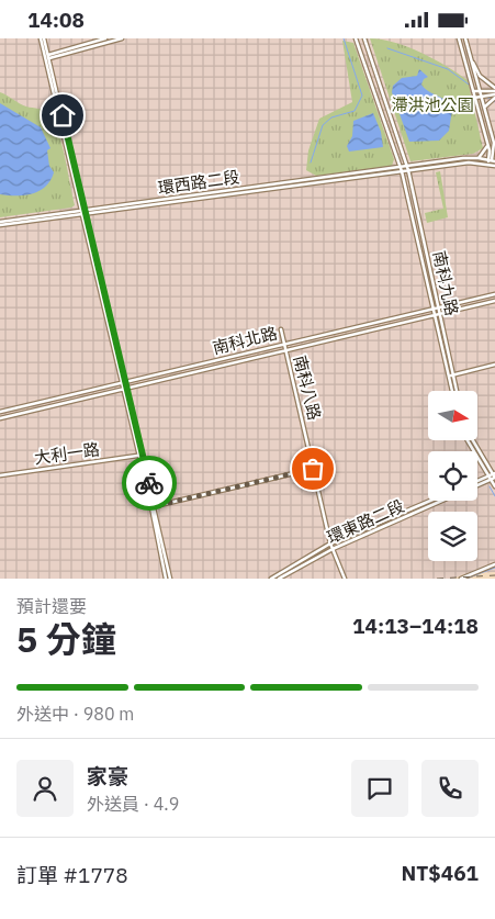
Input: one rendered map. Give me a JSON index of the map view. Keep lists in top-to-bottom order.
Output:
{
  "streets": {
    "street": [
      "環西路二段",
      "南科九路",
      "南科北路",
      "南科八路",
      "大利一路",
      "環東路二段"
    ]
  },
  "crossings": [
    ["環西路二段", "南科九路"],
    ["南科九路", "南科北路"],
    ["南科北路", "南科八路"],
    ["南科八路", "環東路二段"]
  ],
  "parks": ["滯洪池公園"],
  "north": "right",
  "page": {
    "status": "14:08",
    "heading": ["5 分鐘", "預計還要", "14:13–14:18"],
    "panel": [
      "家豪",
      "外送員 · 4.9",
      "訂單 #1778",
      "NT$461"
    ],
    "bar": "外送中 · 980 m"
  }
}
